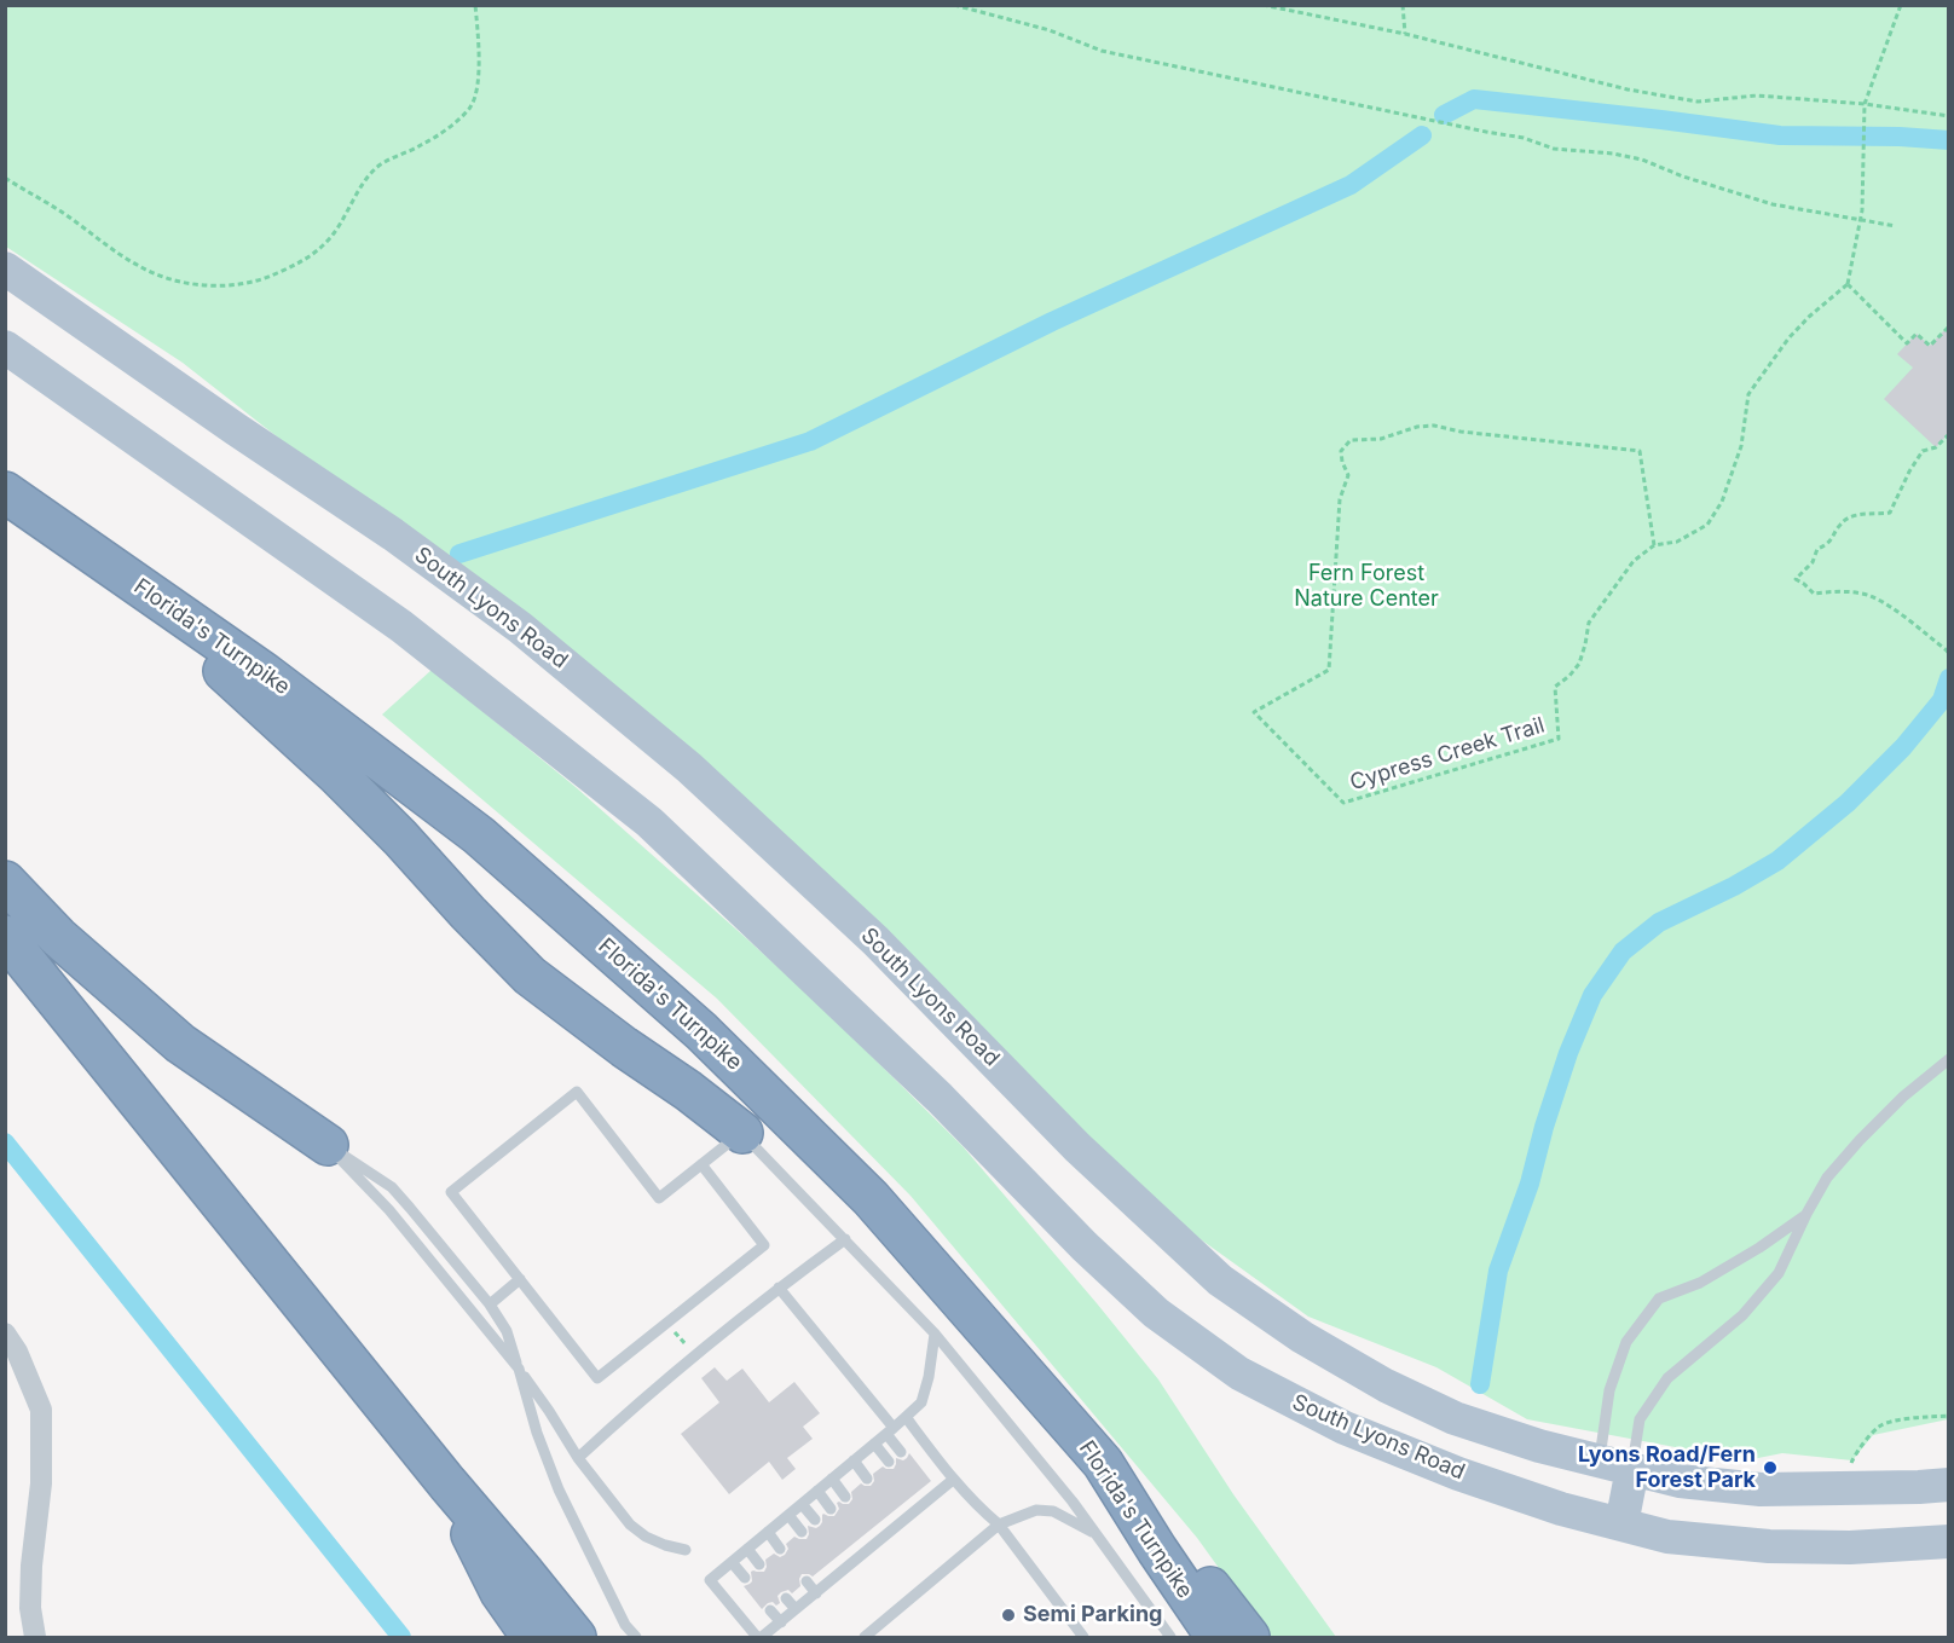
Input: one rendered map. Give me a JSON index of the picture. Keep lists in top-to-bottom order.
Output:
{
  "streets": {
    "highway": ["Florida's Turnpike"],
    "main road": ["South Lyons Road"],
    "path": ["Cypress Creek Trail"]
  },
  "parks": ["Fern Forest Nature Center"],
  "places": ["Lyons Road/Fern Forest Park", "Semi Parking"]
}
